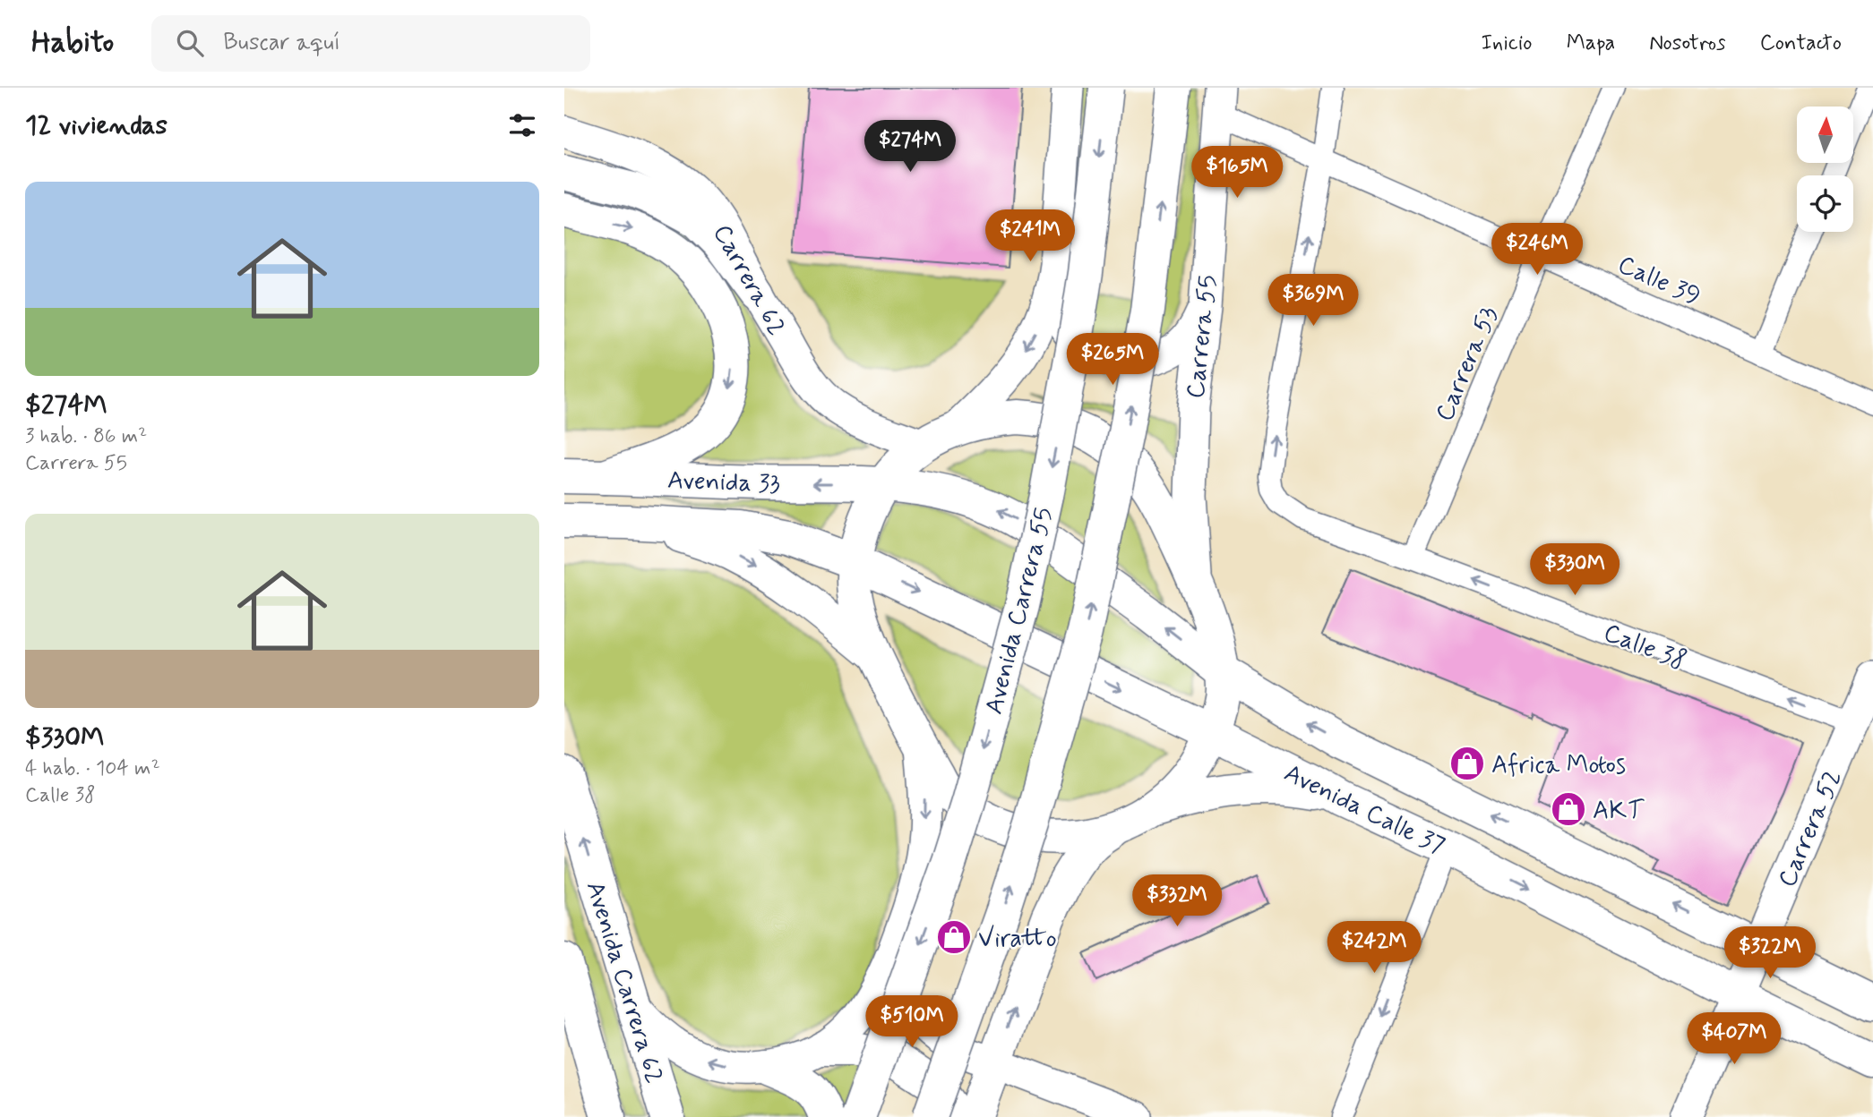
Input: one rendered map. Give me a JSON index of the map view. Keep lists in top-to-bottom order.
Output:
{
  "streets": {
    "main road": [
      "Carrera 62",
      "Carrera 55",
      "Avenida 33",
      "Avenida Carrera 55",
      "Avenida Calle 37",
      "Carrera 52",
      "Avenida Carrera 62"
    ],
    "street": ["Calle 39", "Carrera 53", "Calle 38"]
  },
  "crossings": [
    ["Calle 39", "Carrera 55"],
    ["Calle 39", "Carrera 53"],
    ["Calle 39", "Calle 38"],
    ["Carrera 53", "Calle 38"],
    ["Avenida 33", "Avenida Calle 37"],
    ["Calle 38", "Carrera 52"],
    ["Avenida Calle 37", "Carrera 52"]
  ],
  "one_way": ["Calle 38", "Avenida Carrera 62"],
  "places": {
    "shop": ["Africa Motos", "AKT", "Viratto"]
  },
  "north": "top",
  "page": {
    "header": "Habito",
    "search": "Buscar aquí",
    "nav": [
      "Inicio",
      "Mapa",
      "Nosotros",
      "Contacto"
    ],
    "heading": "12 viviendas",
    "price": [
      "$274M",
      "$165M",
      "$241M",
      "$246M",
      "$369M",
      "$265M",
      "$330M",
      "$332M",
      "$242M",
      "$322M",
      "$510M",
      "$407M"
    ],
    "list": [
      {
        "name": "$274M",
        "note": "3 hab. · 86 m² · Carrera 55"
      },
      {
        "name": "$330M",
        "note": "4 hab. · 104 m² · Calle 38"
      }
    ]
  }
}
